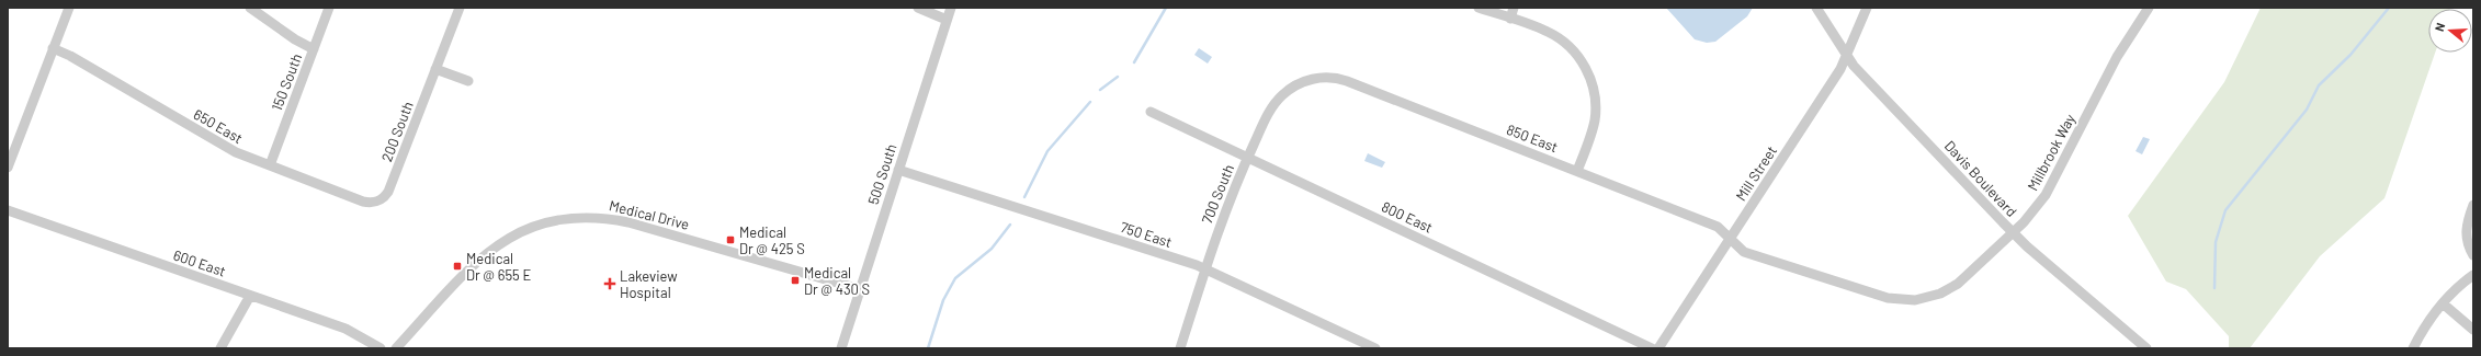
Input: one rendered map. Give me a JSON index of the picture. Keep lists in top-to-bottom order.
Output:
{
  "streets": {
    "street": [
      "150 South",
      "650 East",
      "200 South",
      "850 East",
      "Millbrook Way",
      "Mill Street",
      "500 South",
      "Davis Boulevard",
      "700 South",
      "Medical Drive",
      "800 East",
      "750 East",
      "600 East"
    ]
  },
  "crossings": [
    ["150 South", "650 East"],
    ["650 East", "200 South"],
    ["850 East", "Millbrook Way"],
    ["850 East", "Mill Street"],
    ["850 East", "700 South"],
    ["Millbrook Way", "Mill Street"],
    ["Millbrook Way", "Davis Boulevard"],
    ["Mill Street", "Davis Boulevard"],
    ["500 South", "Medical Drive"],
    ["500 South", "750 East"],
    ["700 South", "800 East"],
    ["700 South", "750 East"]
  ],
  "places": {
    "transit": ["Medical Dr @ 425 S", "Medical Dr @ 655 E", "Medical Dr @ 430 S"],
    "health": ["Lakeview Hospital"]
  },
  "north": "left"
}
